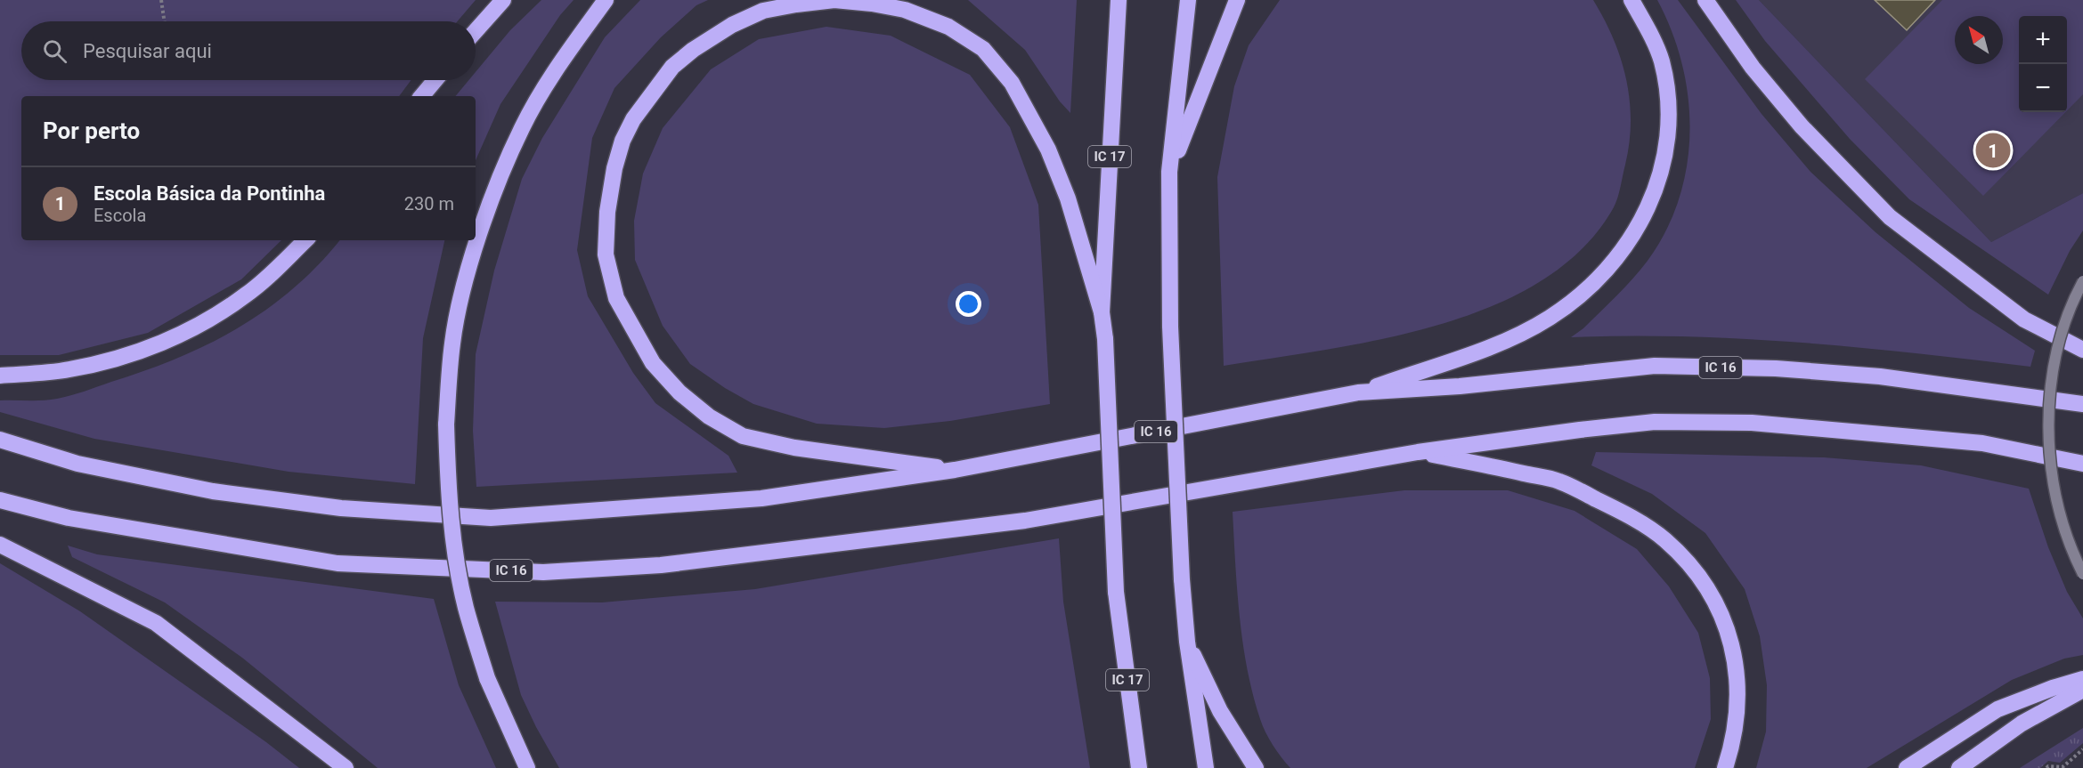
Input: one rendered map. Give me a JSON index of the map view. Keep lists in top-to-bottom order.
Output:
{
  "streets": {
    "highway": ["IC 17", "IC 16"]
  },
  "north": "top left",
  "page": {
    "map_buttons": ["+", "−"],
    "search": "Pesquisar aqui",
    "heading": "Por perto",
    "pins": "1",
    "list": [
      {
        "mark": "1",
        "name": "Escola Básica da Pontinha",
        "note": "Escola",
        "value": "230 m"
      }
    ]
  }
}
